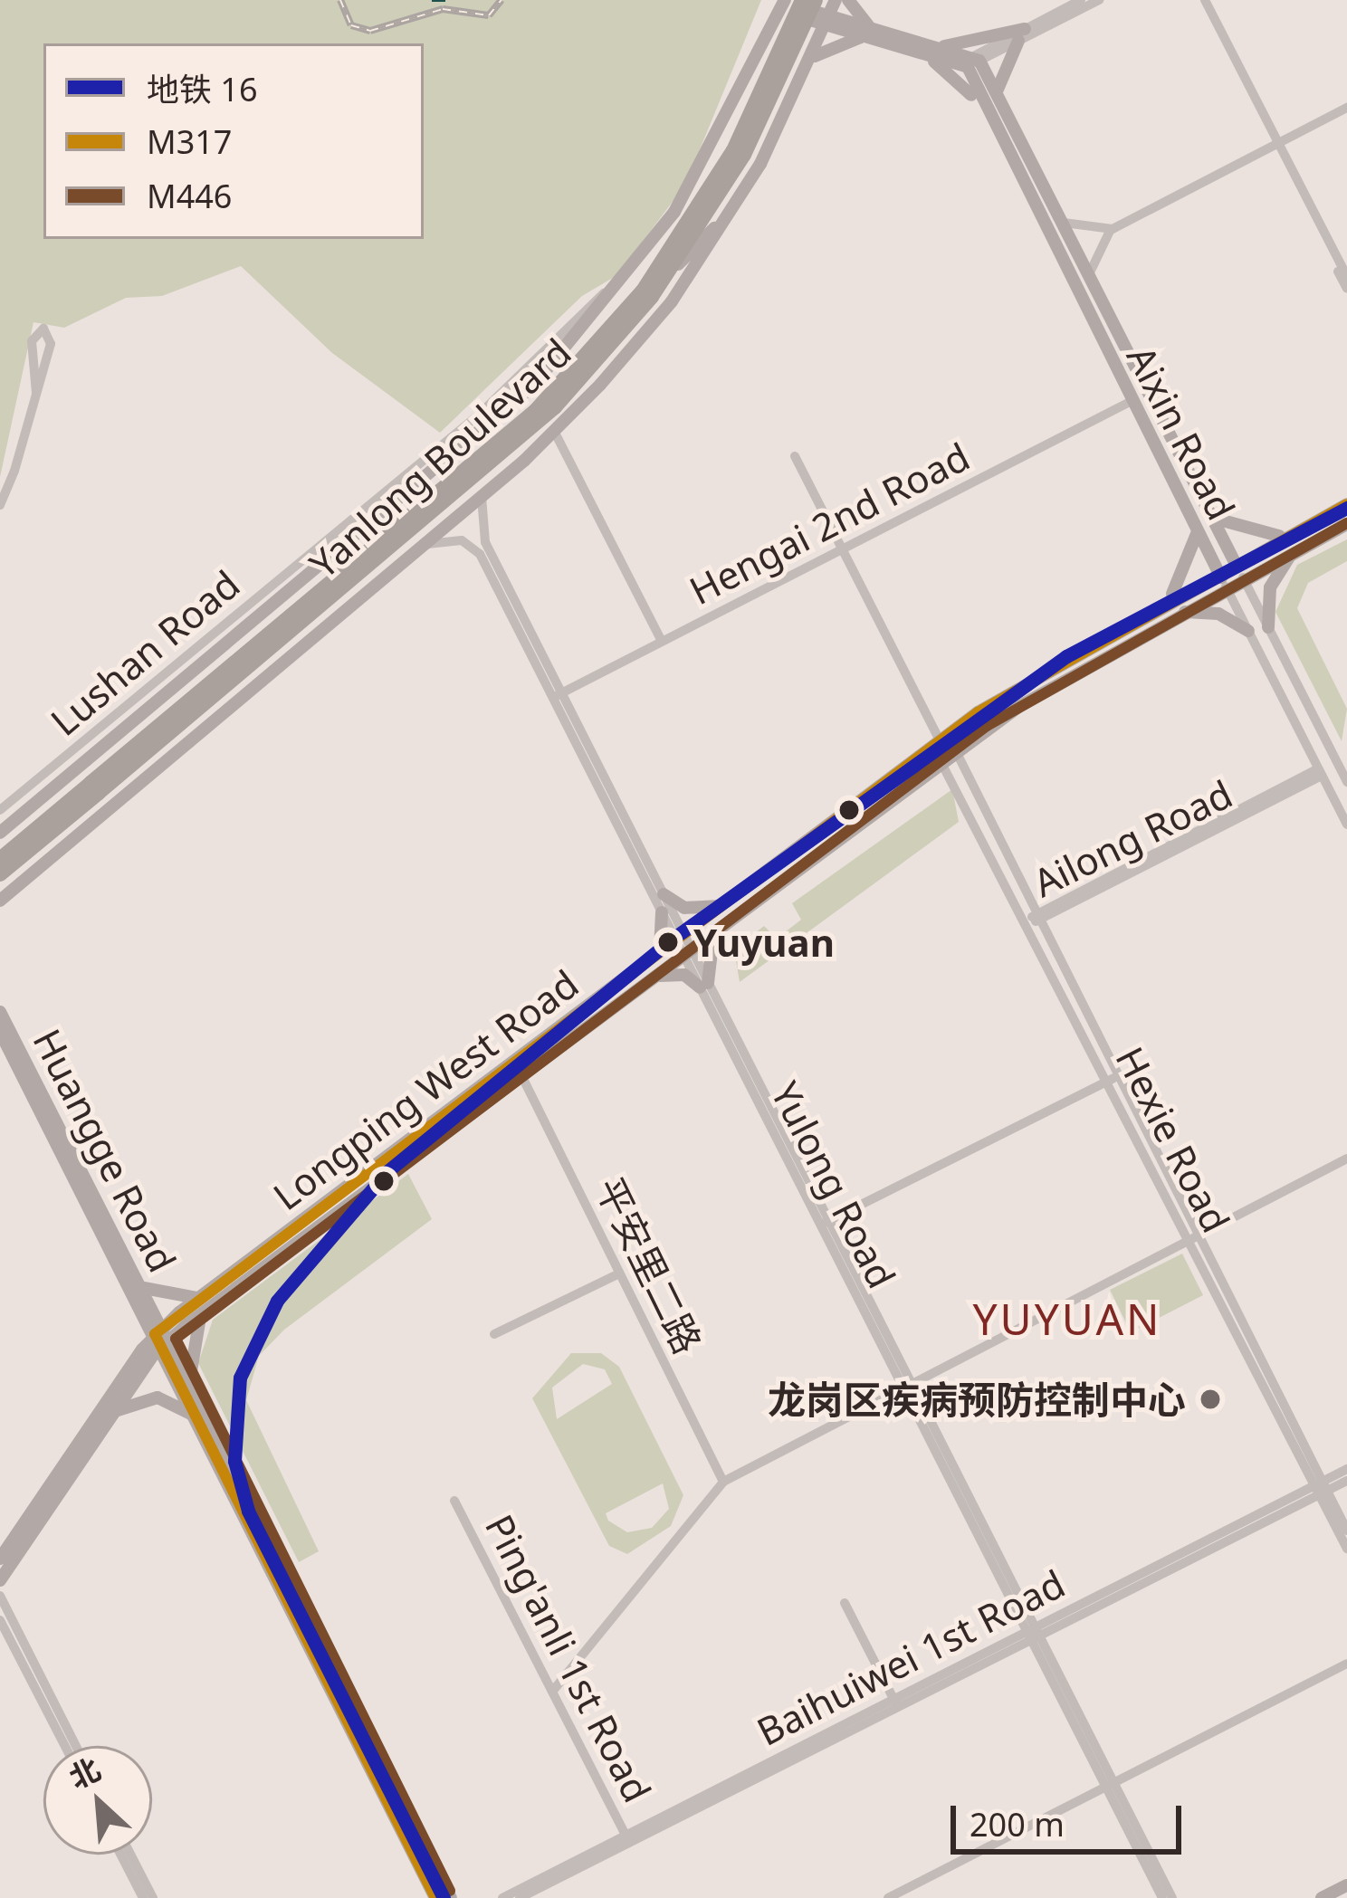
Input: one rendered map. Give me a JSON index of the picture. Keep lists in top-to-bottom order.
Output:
{
  "streets": {
    "highway": ["Yanlong Boulevard"],
    "main road": ["Aixin Road", "Longping West Road", "Huangge Road"],
    "street": [
      "Hengai 2nd Road",
      "Lushan Road",
      "Ailong Road",
      "Hexie Road",
      "Yulong Road",
      "平安里二路",
      "Baihuiwei 1st Road",
      "Ping'anli 1st Road"
    ]
  },
  "crossings": [
    ["Aixin Road", "Hengai 2nd Road"],
    ["Aixin Road", "Ailong Road"],
    ["Aixin Road", "Longping West Road"],
    ["Hengai 2nd Road", "Yulong Road"],
    ["Ailong Road", "Hexie Road"],
    ["Longping West Road", "Hexie Road"],
    ["Longping West Road", "Huangge Road"],
    ["Longping West Road", "Yulong Road"],
    ["Longping West Road", "平安里二路"],
    ["Hexie Road", "Baihuiwei 1st Road"],
    ["Yulong Road", "Baihuiwei 1st Road"],
    ["Baihuiwei 1st Road", "Ping'anli 1st Road"]
  ],
  "districts": ["YUYUAN"],
  "places": ["Yuyuan", "龙岗区疾病预防控制中心"],
  "lines": ["transit line M317", "metro line 16", "transit line M446"],
  "legend": ["地铁 16", "M317", "M446"],
  "scale_bar": "200 m",
  "north": "top left"
}
